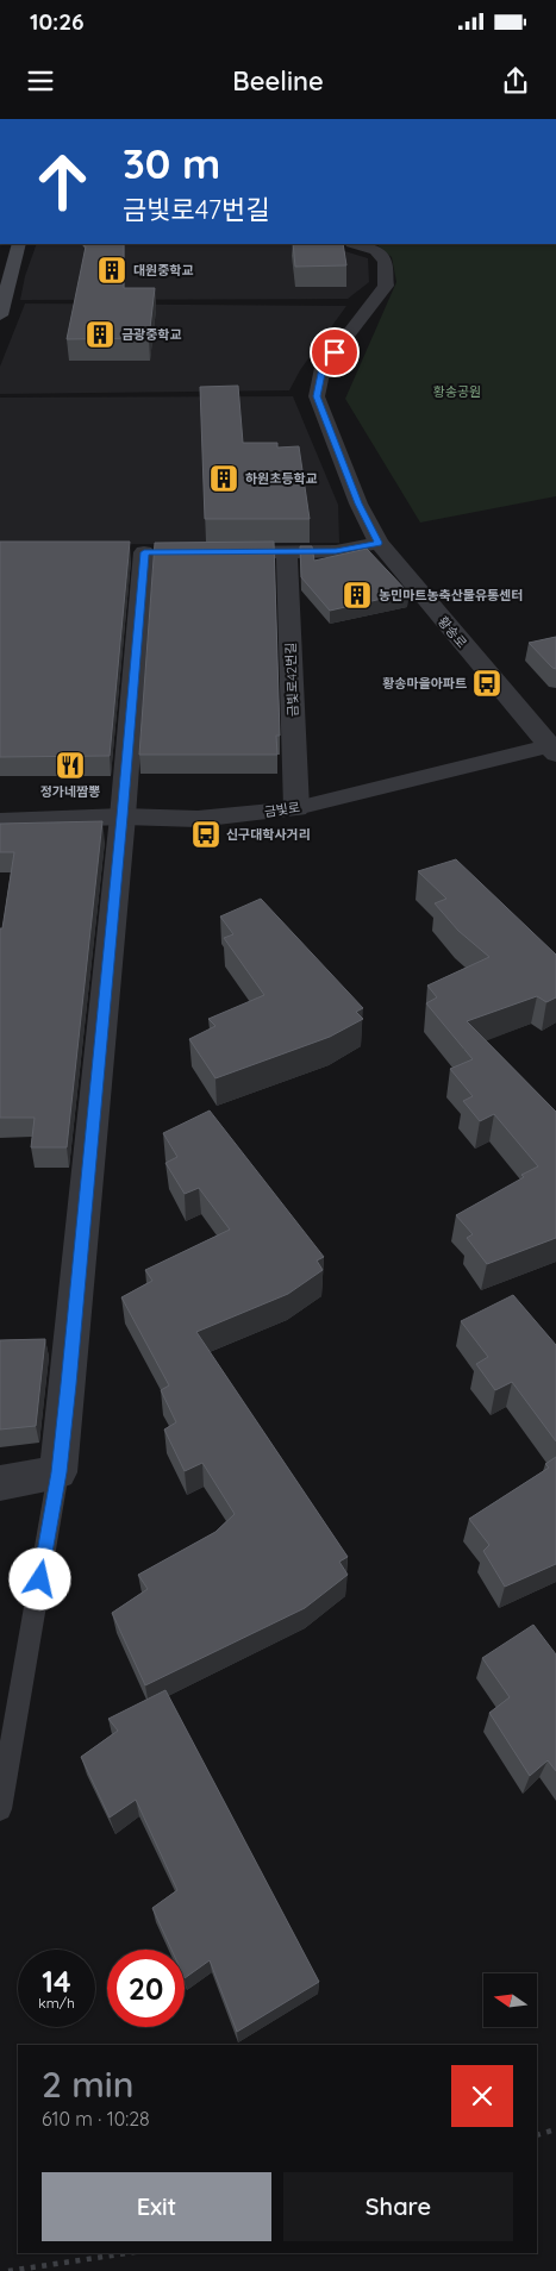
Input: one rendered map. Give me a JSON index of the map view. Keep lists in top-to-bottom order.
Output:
{
  "streets": {
    "street": ["황송로", "금빛로42번길", "금빛로"]
  },
  "crossings": [
    ["황송로", "금빛로"],
    ["금빛로42번길", "금빛로"]
  ],
  "parks": ["황송공원"],
  "places": {
    "building": [
      "대원중학교",
      "금광중학교",
      "하원초등학교",
      "농민마트농축산물유통센터"
    ],
    "bus stop": ["황송마을아파트", "신구대학사거리"],
    "restaurant": ["정가네짬뽕"]
  },
  "north": "left",
  "page": {
    "status": "10:26",
    "header": "Beeline",
    "turn": ["30 m", "금빛로47번길"],
    "speed": "14 km/h",
    "limit": "20",
    "heading": ["2 min", "610 m · 10:28"],
    "buttons": ["Exit", "Share"]
  }
}
